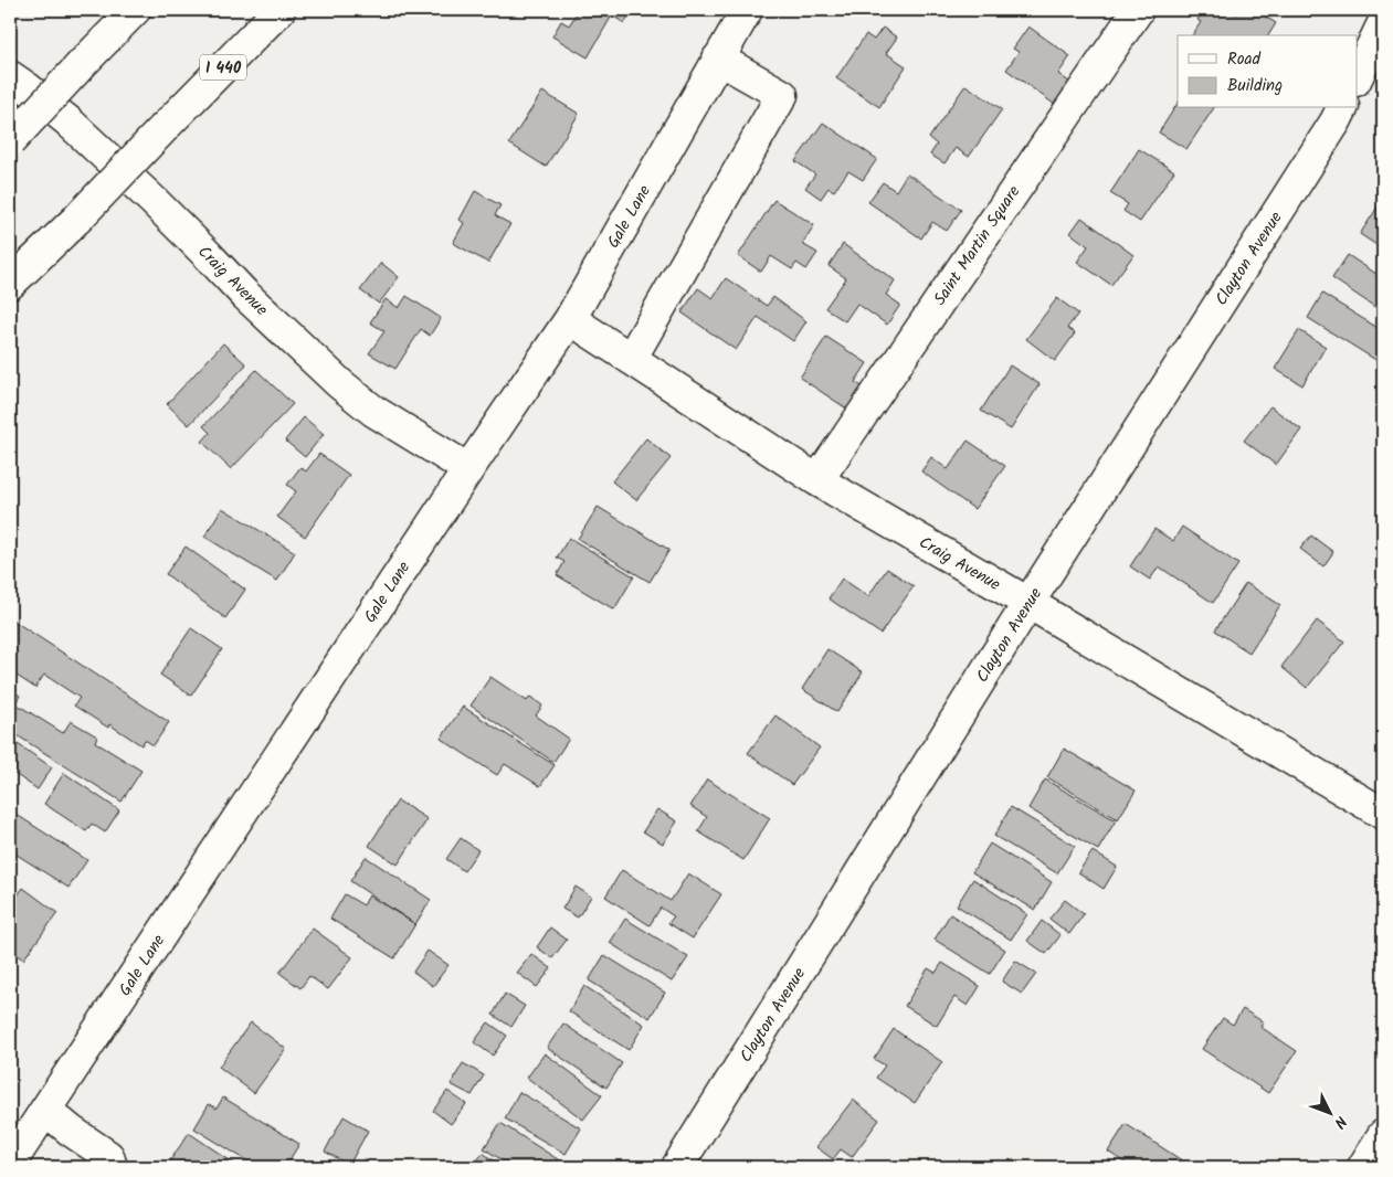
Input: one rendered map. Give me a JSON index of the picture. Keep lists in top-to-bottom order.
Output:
{
  "streets": {
    "main road": [
      "I 440",
      "Gale Lane",
      "Saint Martin Square",
      "Clayton Avenue",
      "Craig Avenue"
    ]
  },
  "crossings": [
    ["Gale Lane", "Craig Avenue"],
    ["Saint Martin Square", "Craig Avenue"],
    ["Clayton Avenue", "Craig Avenue"]
  ],
  "legend": ["Road", "Building"],
  "north": "bottom right"
}
